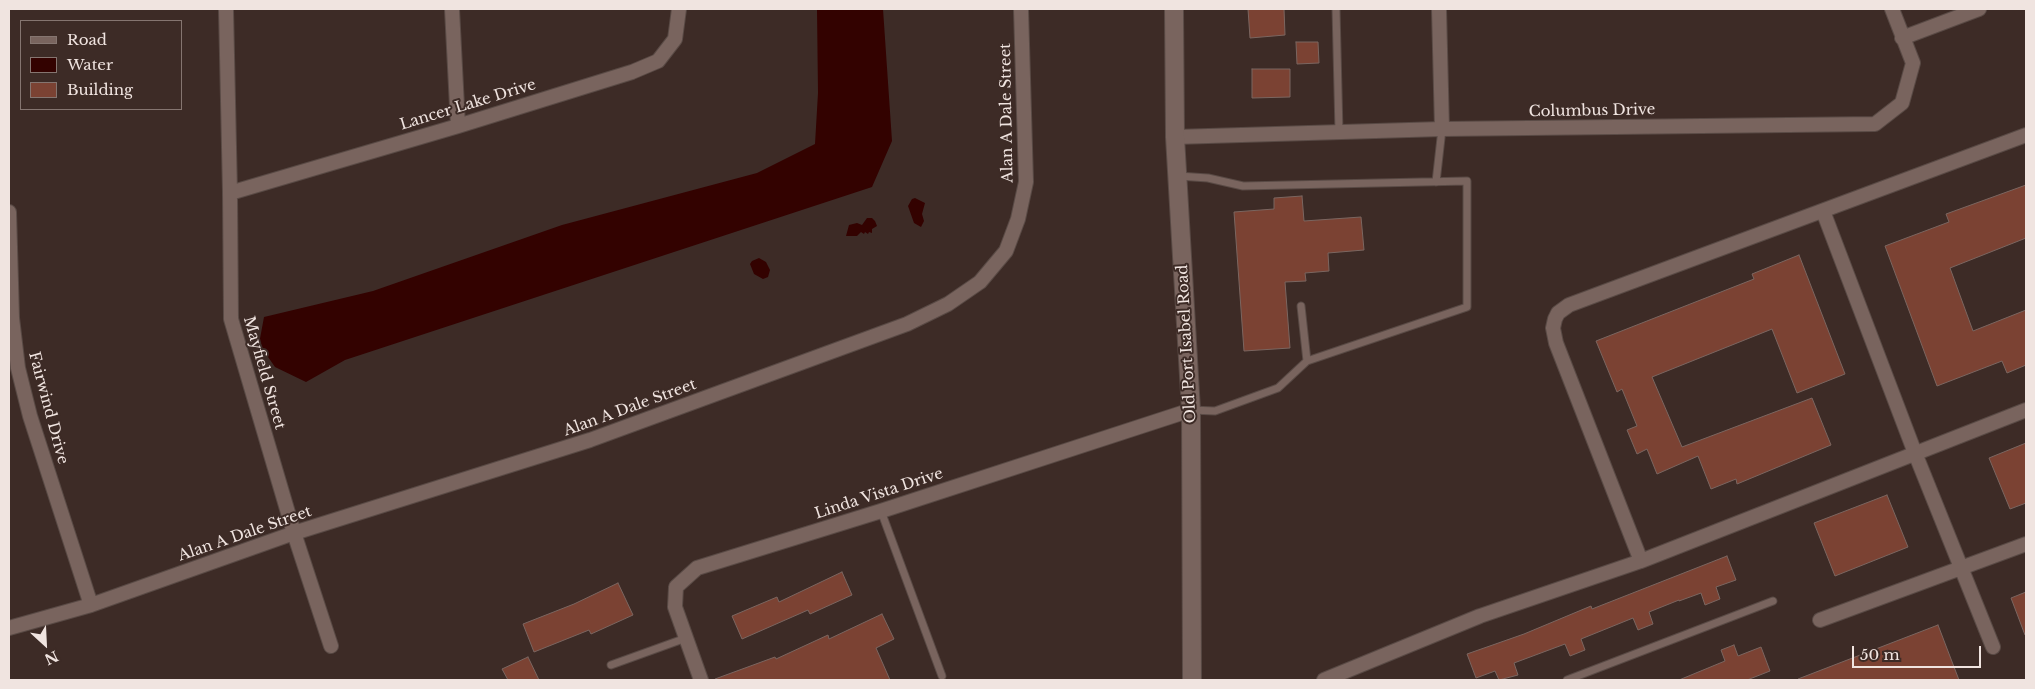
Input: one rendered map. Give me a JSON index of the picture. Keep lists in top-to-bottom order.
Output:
{
  "streets": {
    "street": [
      "Lancer Lake Drive",
      "Columbus Drive",
      "Alan A Dale Street",
      "Old Port Isabel Road",
      "Mayfield Street",
      "Fairwind Drive",
      "Linda Vista Drive"
    ]
  },
  "crossings": [
    ["Lancer Lake Drive", "Mayfield Street"],
    ["Columbus Drive", "Old Port Isabel Road"],
    ["Alan A Dale Street", "Mayfield Street"],
    ["Alan A Dale Street", "Fairwind Drive"],
    ["Old Port Isabel Road", "Linda Vista Drive"]
  ],
  "legend": ["Road", "Water", "Building"],
  "scale_bar": "50 m",
  "north": "bottom right"
}
